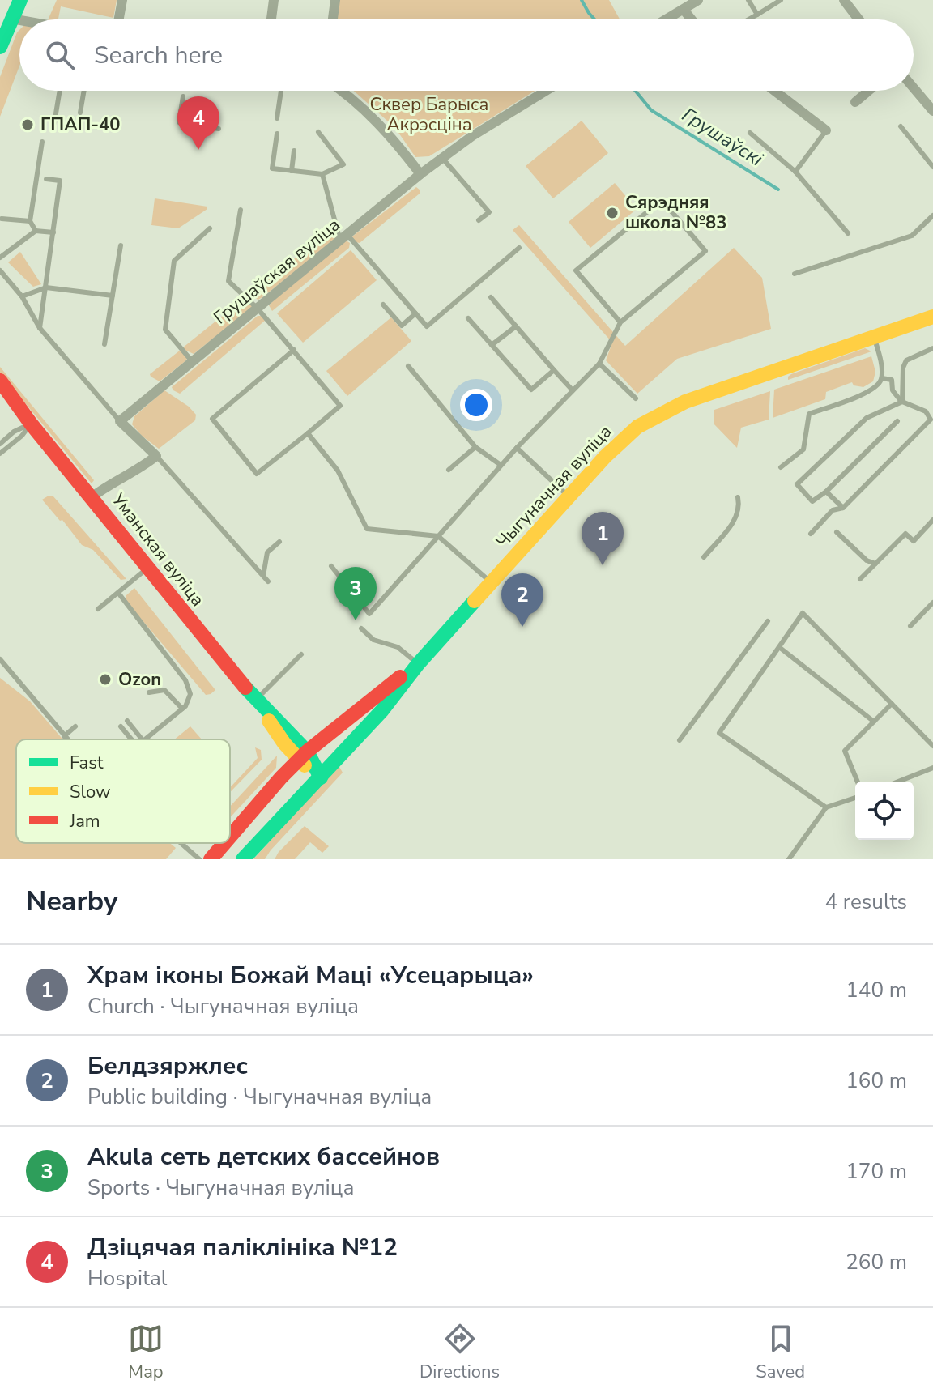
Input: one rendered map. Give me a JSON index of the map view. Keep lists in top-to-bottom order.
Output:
{
  "streets": {
    "main road": ["Чыгуначная вуліца", "Уманская вуліца"],
    "street": ["Грушаўская вуліца"]
  },
  "crossings": [
    ["Чыгуначная вуліца", "Уманская вуліца"]
  ],
  "water": ["Грушаўскі"],
  "parks": ["Сквер Барыса Акрэсціна"],
  "places": ["ГПАП-40", "Сярэдняя школа №83", "Ozon"],
  "legend": ["Fast", "Slow", "Jam"],
  "page": {
    "search": "Search here",
    "pins": [
      "4",
      "1",
      "3",
      "2"
    ],
    "heading": ["Nearby", "4 results"],
    "list": [
      {
        "mark": "1",
        "name": "Храм іконы Божай Маці «Усецарыца»",
        "note": "Church · Чыгуначная вуліца",
        "value": "140 m"
      },
      {
        "mark": "2",
        "name": "Белдзяржлес",
        "note": "Public building · Чыгуначная вуліца",
        "value": "160 m"
      },
      {
        "mark": "3",
        "name": "Akula сеть детских бассейнов",
        "note": "Sports · Чыгуначная вуліца",
        "value": "170 m"
      },
      {
        "mark": "4",
        "name": "Дзіцячая паліклініка №12",
        "note": "Hospital",
        "value": "260 m"
      }
    ],
    "nav": ["Map", "Directions", "Saved"]
  }
}
